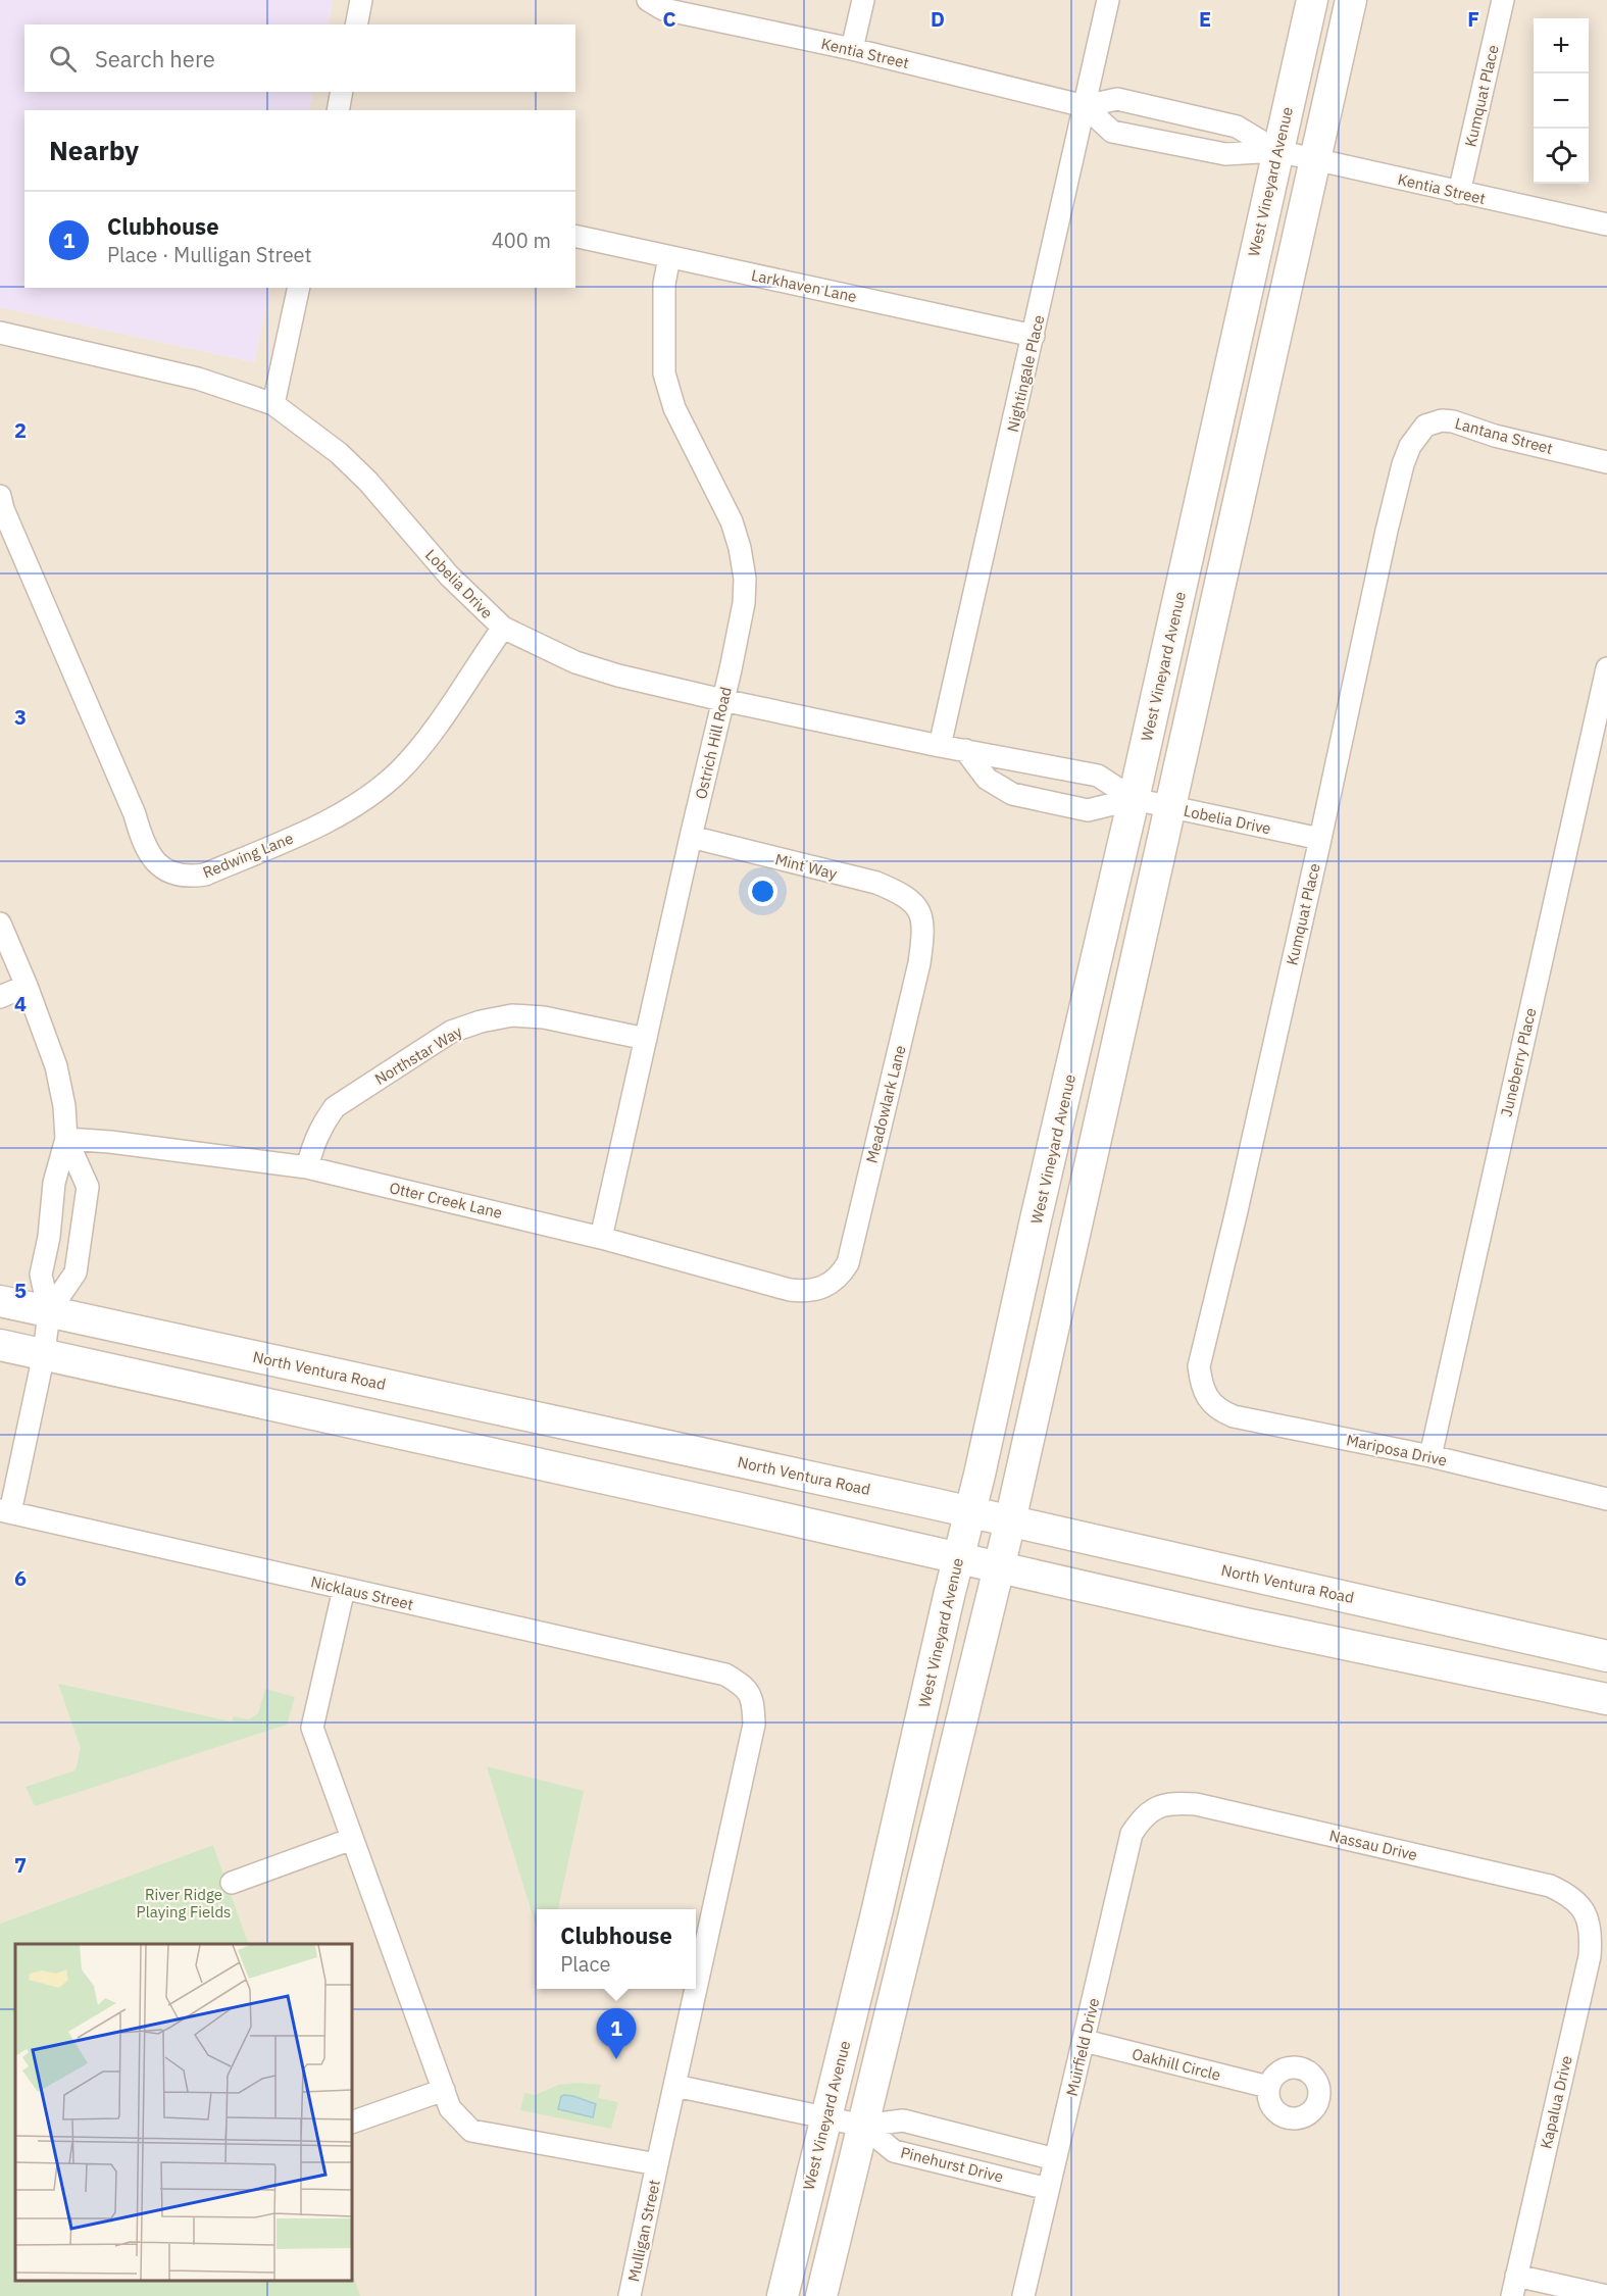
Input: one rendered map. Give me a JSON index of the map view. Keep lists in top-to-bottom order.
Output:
{
  "streets": {
    "main road": ["West Vineyard Avenue", "North Ventura Road"],
    "street": [
      "Kentia Street",
      "Kumquat Place",
      "Larkhaven Lane",
      "Nightingale Place",
      "Lantana Street",
      "Lobelia Drive",
      "Ostrich Hill Road",
      "Redwing Lane",
      "Mint Way",
      "Northstar Way",
      "Juneberry Place",
      "Meadowlark Lane",
      "Otter Creek Lane",
      "Mariposa Drive",
      "Nicklaus Street",
      "Nassau Drive",
      "Muirfield Drive",
      "Oakhill Circle",
      "Kapalua Drive",
      "Pinehurst Drive",
      "Mulligan Street"
    ]
  },
  "crossings": [
    ["Kentia Street", "Kumquat Place"],
    ["Kentia Street", "West Vineyard Avenue"],
    ["Kentia Street", "Nightingale Place"],
    ["Kumquat Place", "Lantana Street"],
    ["Kumquat Place", "Lobelia Drive"],
    ["Kumquat Place", "Mariposa Drive"],
    ["West Vineyard Avenue", "Lobelia Drive"],
    ["West Vineyard Avenue", "North Ventura Road"],
    ["West Vineyard Avenue", "Pinehurst Drive"],
    ["Larkhaven Lane", "Nightingale Place"],
    ["Larkhaven Lane", "Ostrich Hill Road"],
    ["Nightingale Place", "Lobelia Drive"],
    ["Lobelia Drive", "Ostrich Hill Road"],
    ["Lobelia Drive", "Redwing Lane"],
    ["Ostrich Hill Road", "Mint Way"],
    ["Ostrich Hill Road", "Northstar Way"],
    ["Ostrich Hill Road", "Otter Creek Lane"],
    ["Mint Way", "Meadowlark Lane"],
    ["Northstar Way", "Otter Creek Lane"],
    ["Juneberry Place", "Mariposa Drive"],
    ["Meadowlark Lane", "Otter Creek Lane"],
    ["Nicklaus Street", "Mulligan Street"],
    ["Nassau Drive", "Muirfield Drive"],
    ["Nassau Drive", "Kapalua Drive"],
    ["Muirfield Drive", "Oakhill Circle"],
    ["Muirfield Drive", "Pinehurst Drive"],
    ["Pinehurst Drive", "Mulligan Street"]
  ],
  "parks": ["River Ridge Playing Fields"],
  "page": {
    "map_buttons": ["+", "−"],
    "search": "Search here",
    "heading": "Nearby",
    "list": [
      {
        "mark": "1",
        "name": "Clubhouse",
        "note": "Place · Mulligan Street",
        "value": "400 m"
      }
    ],
    "popup": ["Clubhouse", "Place"],
    "pins": "1"
  },
  "grid": {
    "columns": [
      "C",
      "D",
      "E",
      "F"
    ],
    "rows": [
      "2",
      "3",
      "4",
      "5",
      "6",
      "7"
    ]
  }
}
